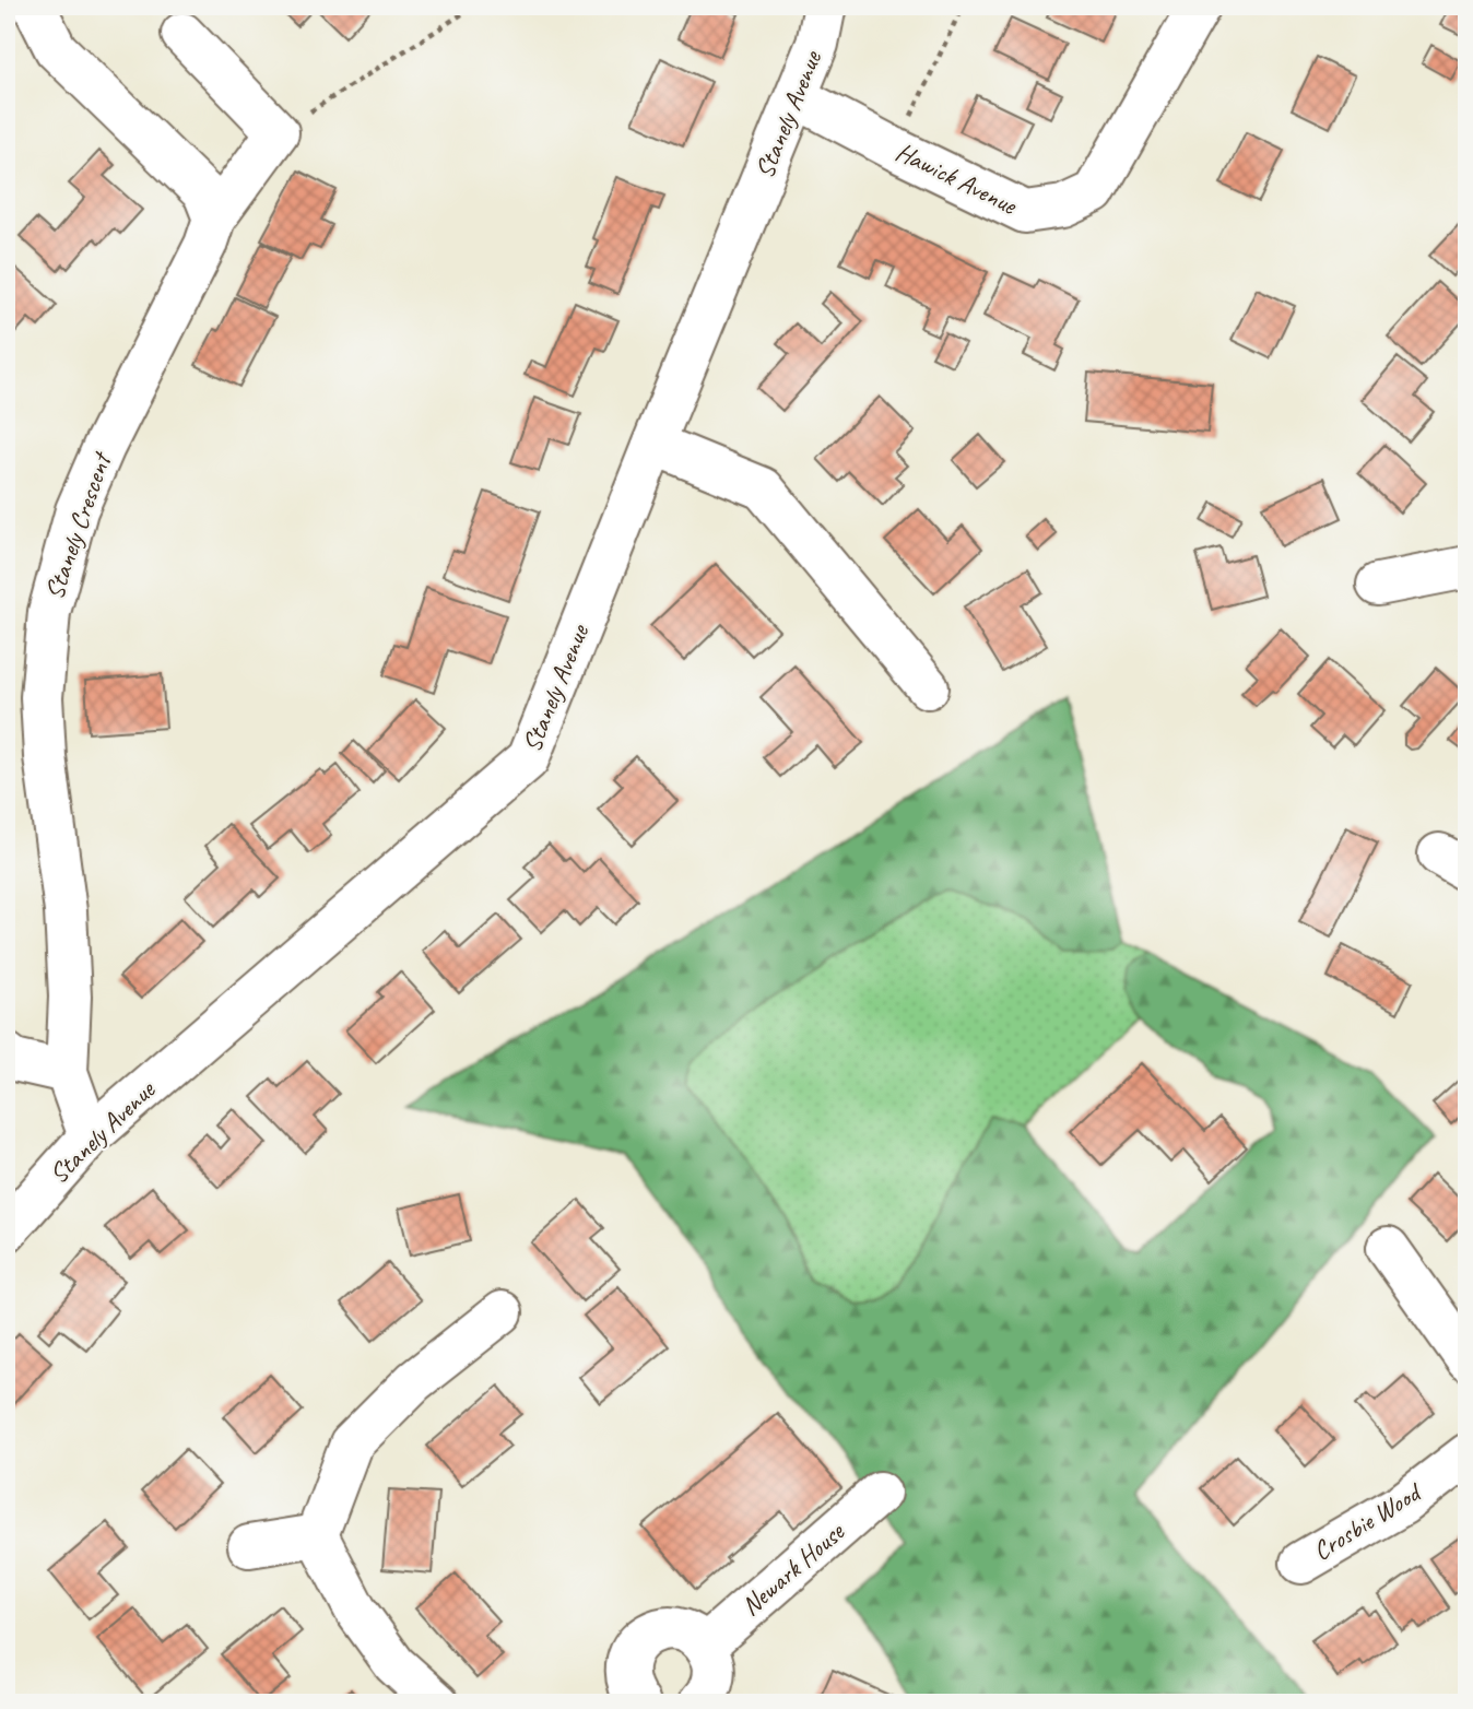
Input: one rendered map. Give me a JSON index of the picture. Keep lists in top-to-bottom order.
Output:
{
  "streets": {
    "street": [
      "Stanely Avenue",
      "Hawick Avenue",
      "Stanely Crescent",
      "Crosbie Wood",
      "Newark House"
    ]
  },
  "crossings": [
    ["Stanely Avenue", "Hawick Avenue"],
    ["Stanely Avenue", "Stanely Crescent"]
  ]
}
